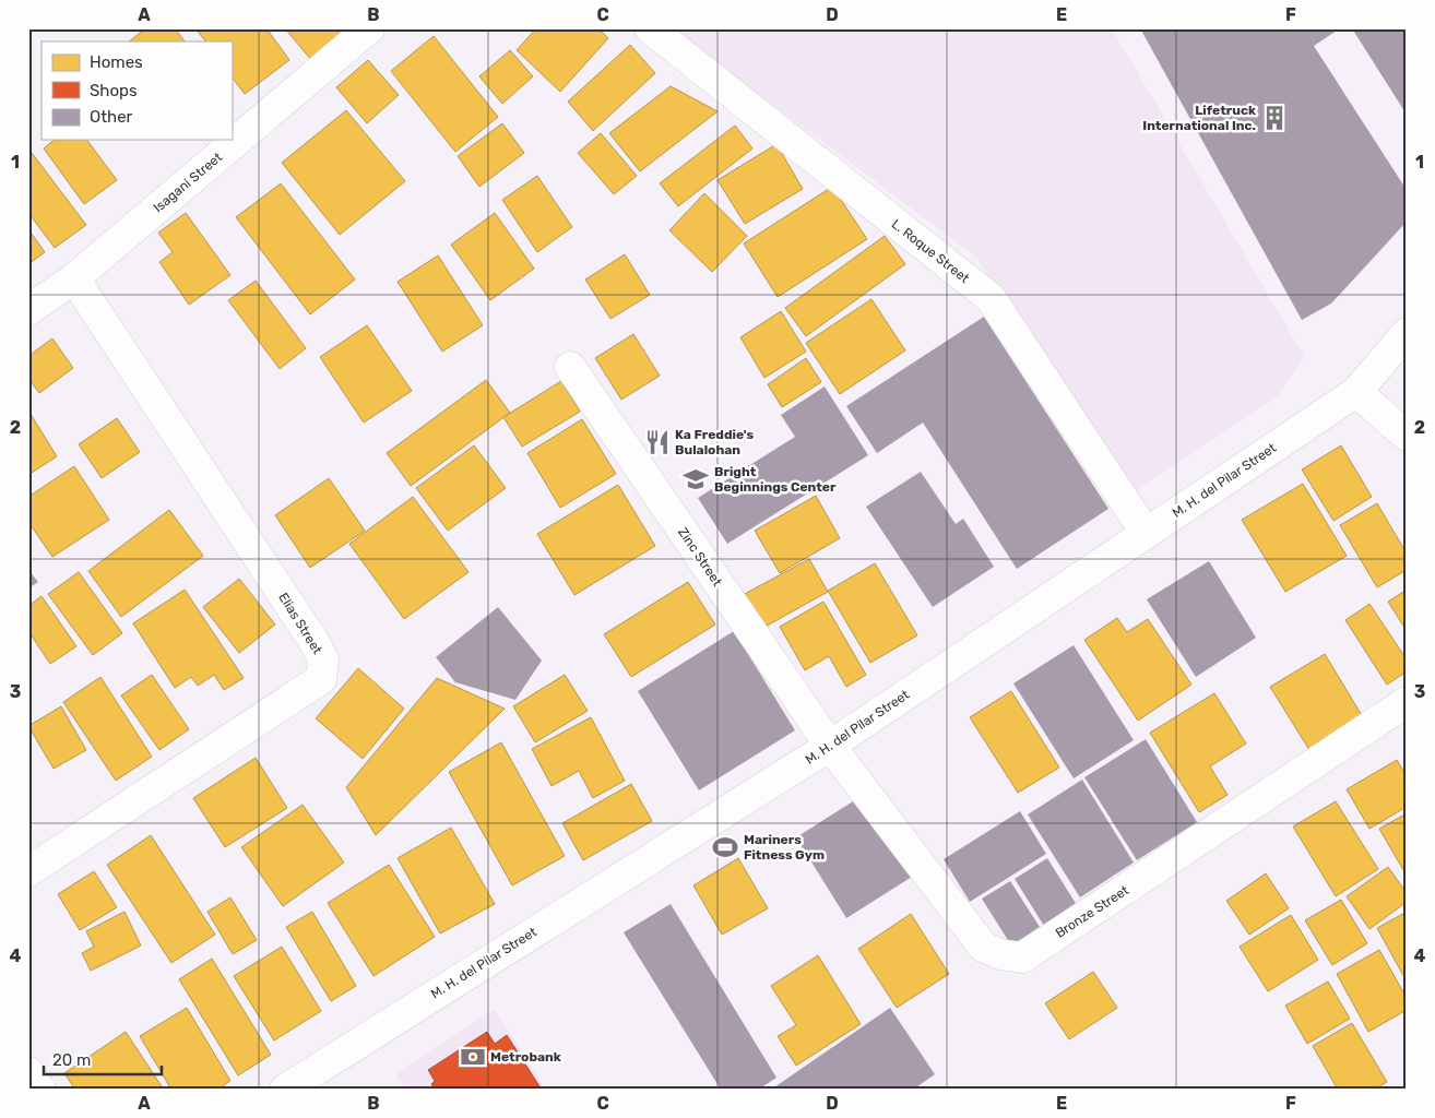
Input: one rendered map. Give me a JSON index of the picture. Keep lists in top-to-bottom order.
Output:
{
  "streets": {
    "street": [
      "Isagani Street",
      "L. Roque Street",
      "M. H. del Pilar Street",
      "Zinc Street",
      "Elias Street",
      "Bronze Street"
    ]
  },
  "crossings": [
    ["Isagani Street", "Elias Street"],
    ["L. Roque Street", "M. H. del Pilar Street"],
    ["M. H. del Pilar Street", "Zinc Street"],
    ["M. H. del Pilar Street", "Bronze Street"],
    ["Zinc Street", "Bronze Street"]
  ],
  "places": {
    "building": ["Lifetruck International Inc."],
    "restaurant": ["Ka Freddie's Bulalohan"],
    "school or university": ["Bright Beginnings Center"],
    "sports": ["Mariners Fitness Gym"],
    "bank": ["Metrobank"]
  },
  "legend": ["Homes", "Shops", "Other"],
  "scale_bar": "20 m",
  "grid": {
    "columns": [
      "A",
      "B",
      "C",
      "D",
      "E",
      "F"
    ],
    "rows": [
      "1",
      "2",
      "3",
      "4"
    ]
  }
}
